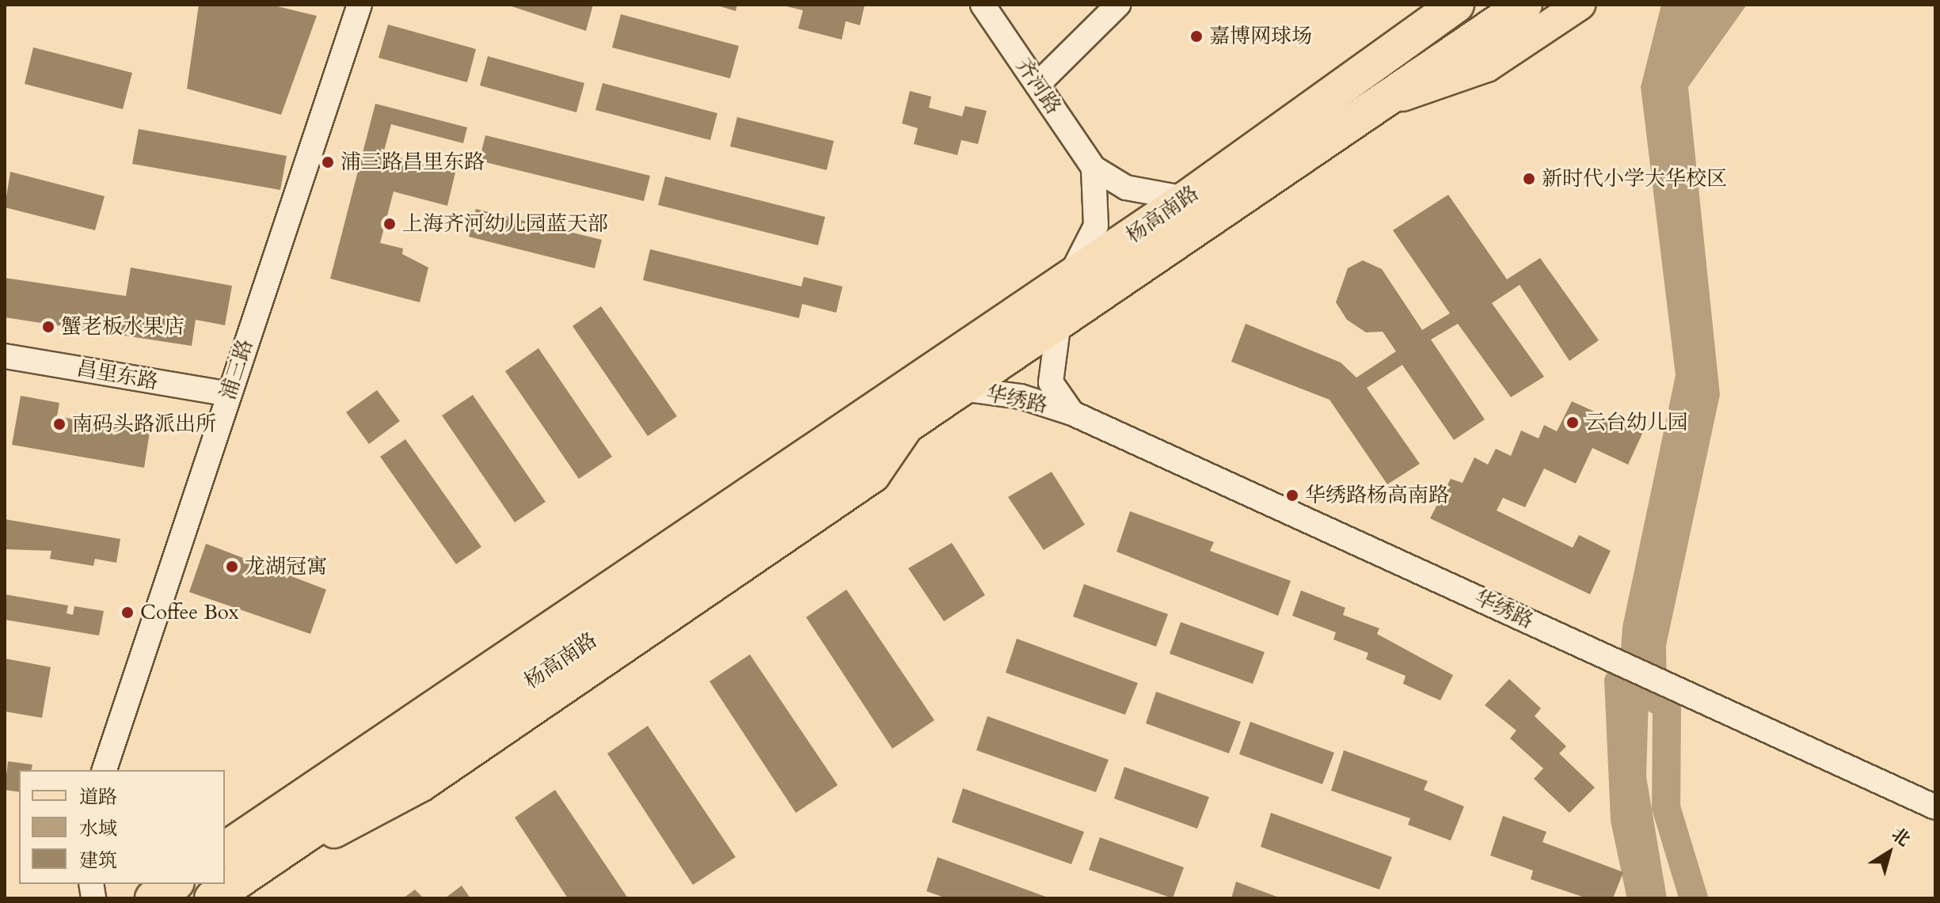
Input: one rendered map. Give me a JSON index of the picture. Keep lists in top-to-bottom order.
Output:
{
  "streets": {
    "highway": ["杨高南路"],
    "street": [
      "齐河路",
      "浦三路",
      "昌里东路",
      "华绣路"
    ]
  },
  "crossings": [
    ["齐河路", "杨高南路"],
    ["杨高南路", "华绣路"],
    ["浦三路", "昌里东路"]
  ],
  "places": [
    "嘉博网球场",
    "浦三路昌里东路",
    "新时代小学大华校区",
    "上海齐河幼儿园蓝天部",
    "蟹老板水果店",
    "云台幼儿园",
    "南码头路派出所",
    "华绣路杨高南路",
    "龙湖冠寓",
    "Coffee Box"
  ],
  "legend": ["道路", "水域", "建筑"],
  "north": "top right"
}
